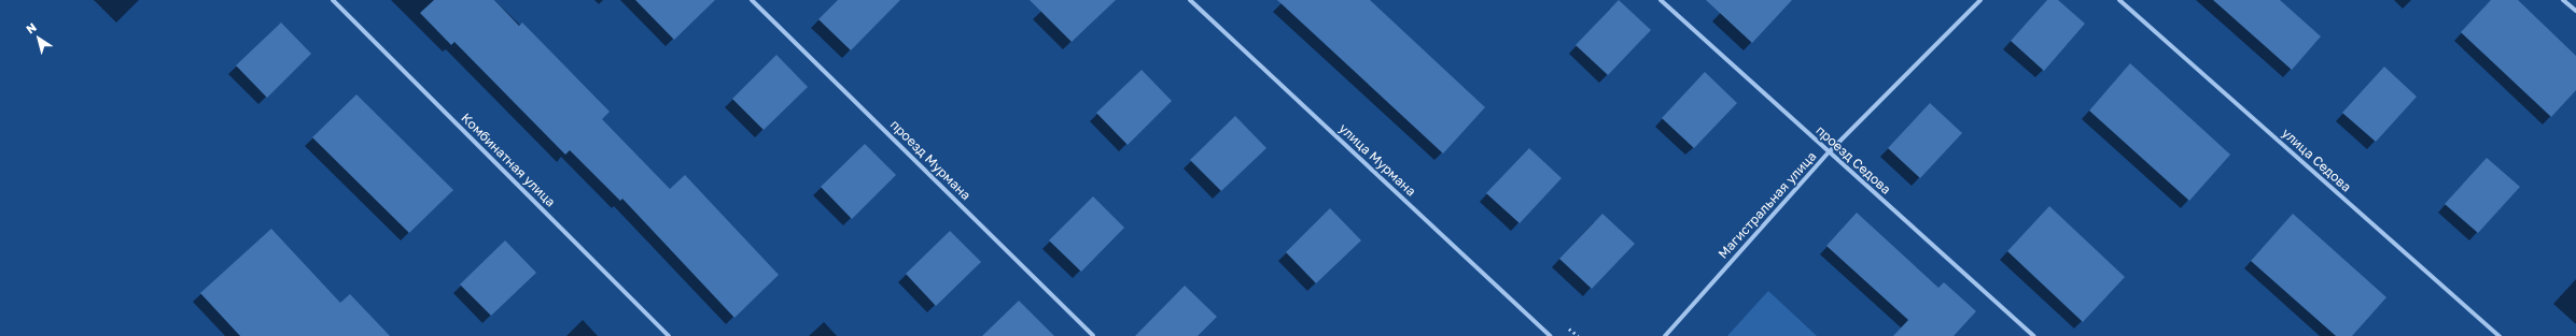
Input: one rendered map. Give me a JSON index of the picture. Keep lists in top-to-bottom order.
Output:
{
  "streets": {
    "street": [
      "Комбинатная улица",
      "проезд Мурмана",
      "улица Мурмана",
      "проезд Седова",
      "улица Седова",
      "Магистральная улица"
    ]
  },
  "crossings": [
    ["проезд Седова", "Магистральная улица"]
  ],
  "north": "top left"
}
